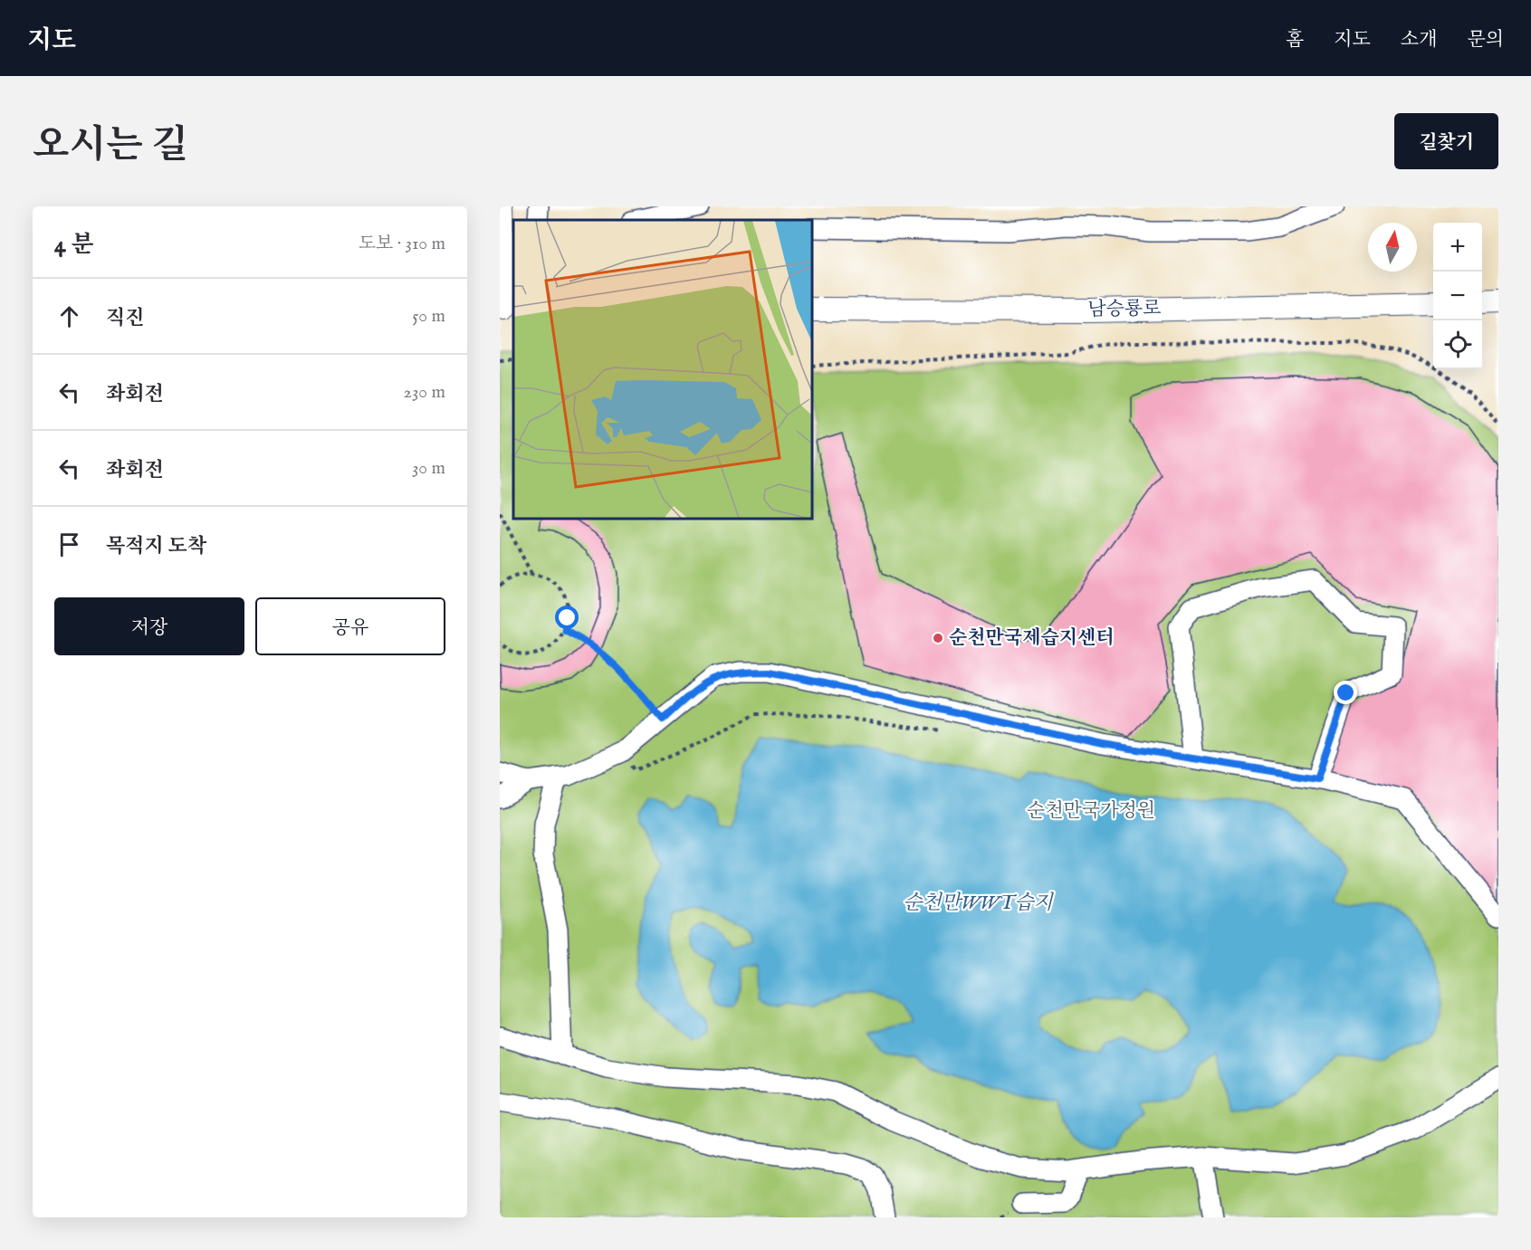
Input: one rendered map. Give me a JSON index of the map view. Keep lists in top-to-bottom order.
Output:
{
  "streets": {
    "main road": ["남승룡로"]
  },
  "water": ["순천만WWT습지"],
  "parks": ["순천만국가정원"],
  "places": ["순천만국제습지센터"],
  "north": "top",
  "page": {
    "header": "지도",
    "nav": [
      "홈",
      "지도",
      "소개",
      "문의"
    ],
    "title": "오시는 길",
    "buttons": [
      "길찾기",
      ["저장", "공유"]
    ],
    "heading": ["4 분", "도보 · 310 m"],
    "map_buttons": ["+", "−"],
    "list": [
      ["직진", "50 m"],
      ["좌회전", "230 m"],
      ["좌회전", "30 m"],
      "목적지 도착"
    ]
  }
}
